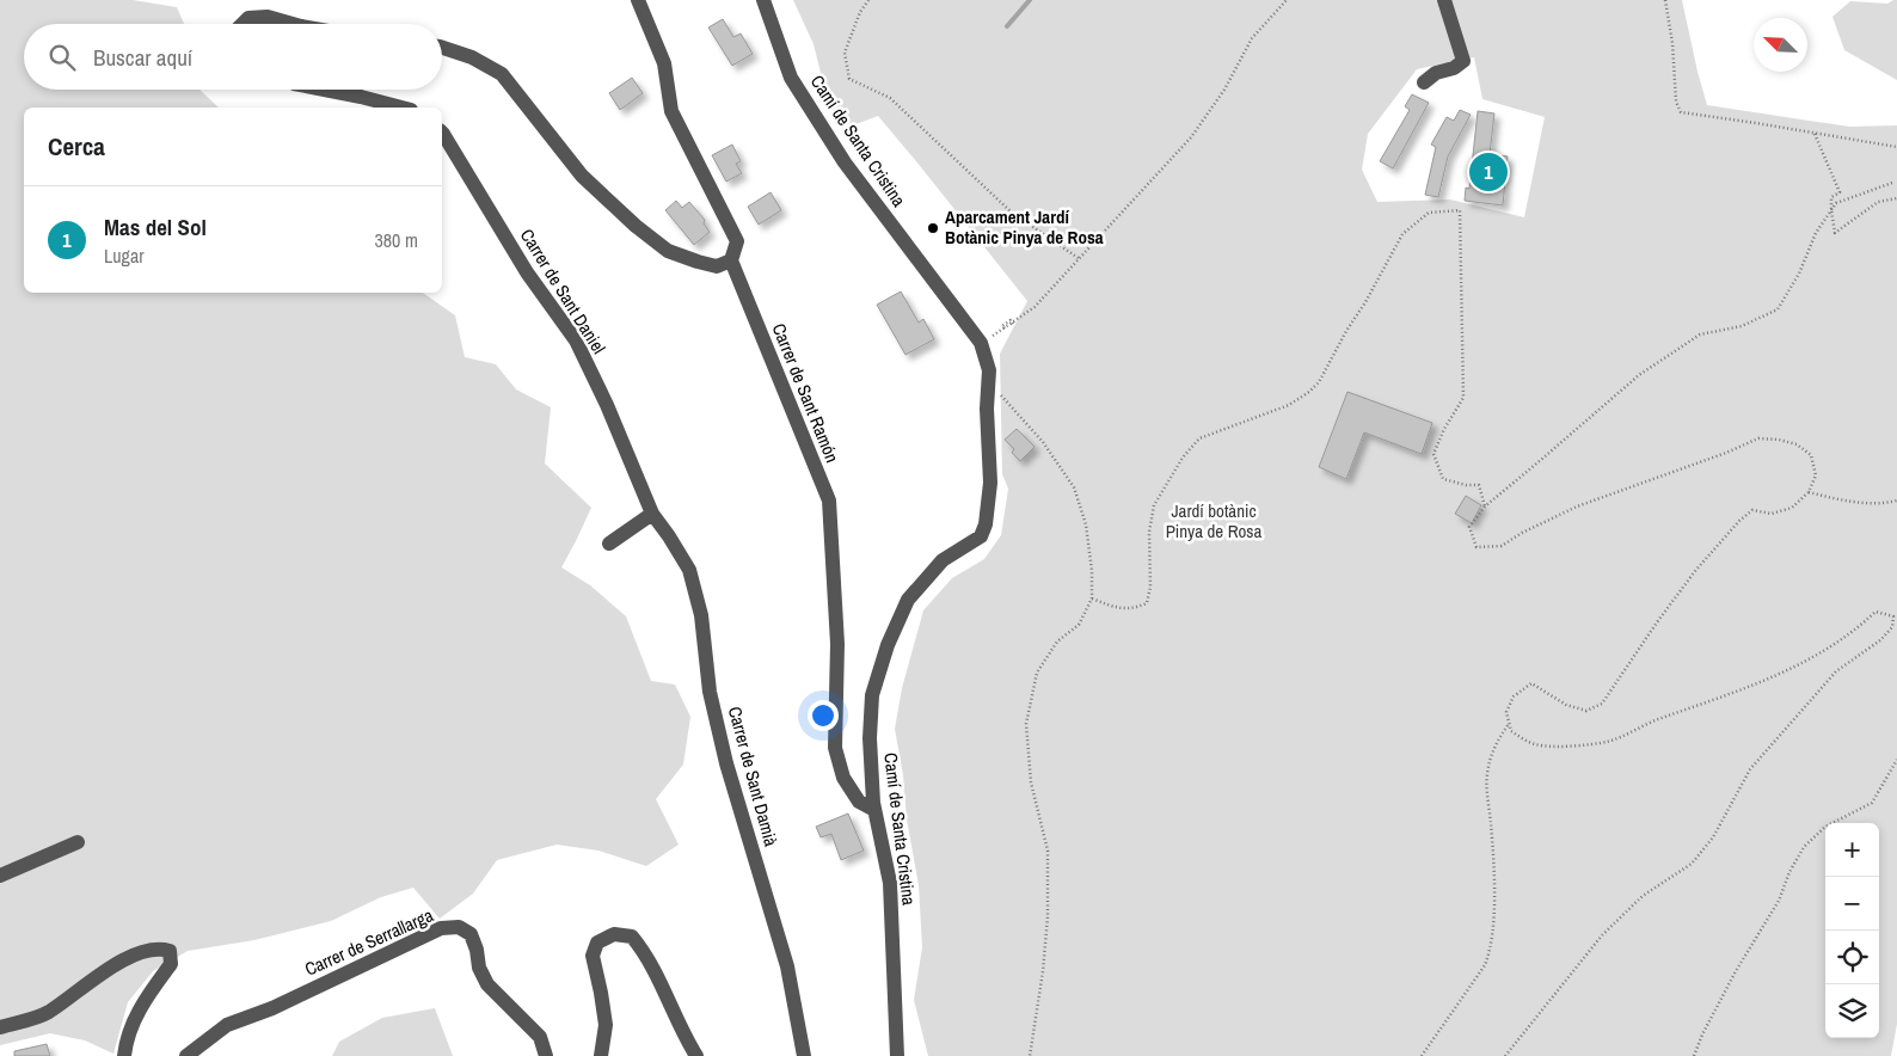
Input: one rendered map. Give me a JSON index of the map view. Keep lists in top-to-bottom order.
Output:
{
  "streets": {
    "street": [
      "Camí de Santa Cristina",
      "Carrer de Sant Daniel",
      "Carrer de Sant Ramón",
      "Carrer de Sant Damià",
      "Carrer de Serrallarga"
    ]
  },
  "crossings": [
    ["Camí de Santa Cristina", "Carrer de Sant Ramón"],
    ["Carrer de Sant Daniel", "Carrer de Sant Damià"]
  ],
  "parks": ["Jardí botànic Pinya de Rosa"],
  "places": ["Aparcament Jardí Botànic Pinya de Rosa"],
  "north": "top left",
  "page": {
    "search": "Buscar aquí",
    "heading": "Cerca",
    "pins": "1",
    "list": [
      {
        "mark": "1",
        "name": "Mas del Sol",
        "note": "Lugar",
        "value": "380 m"
      }
    ],
    "map_buttons": ["+", "−"]
  }
}
